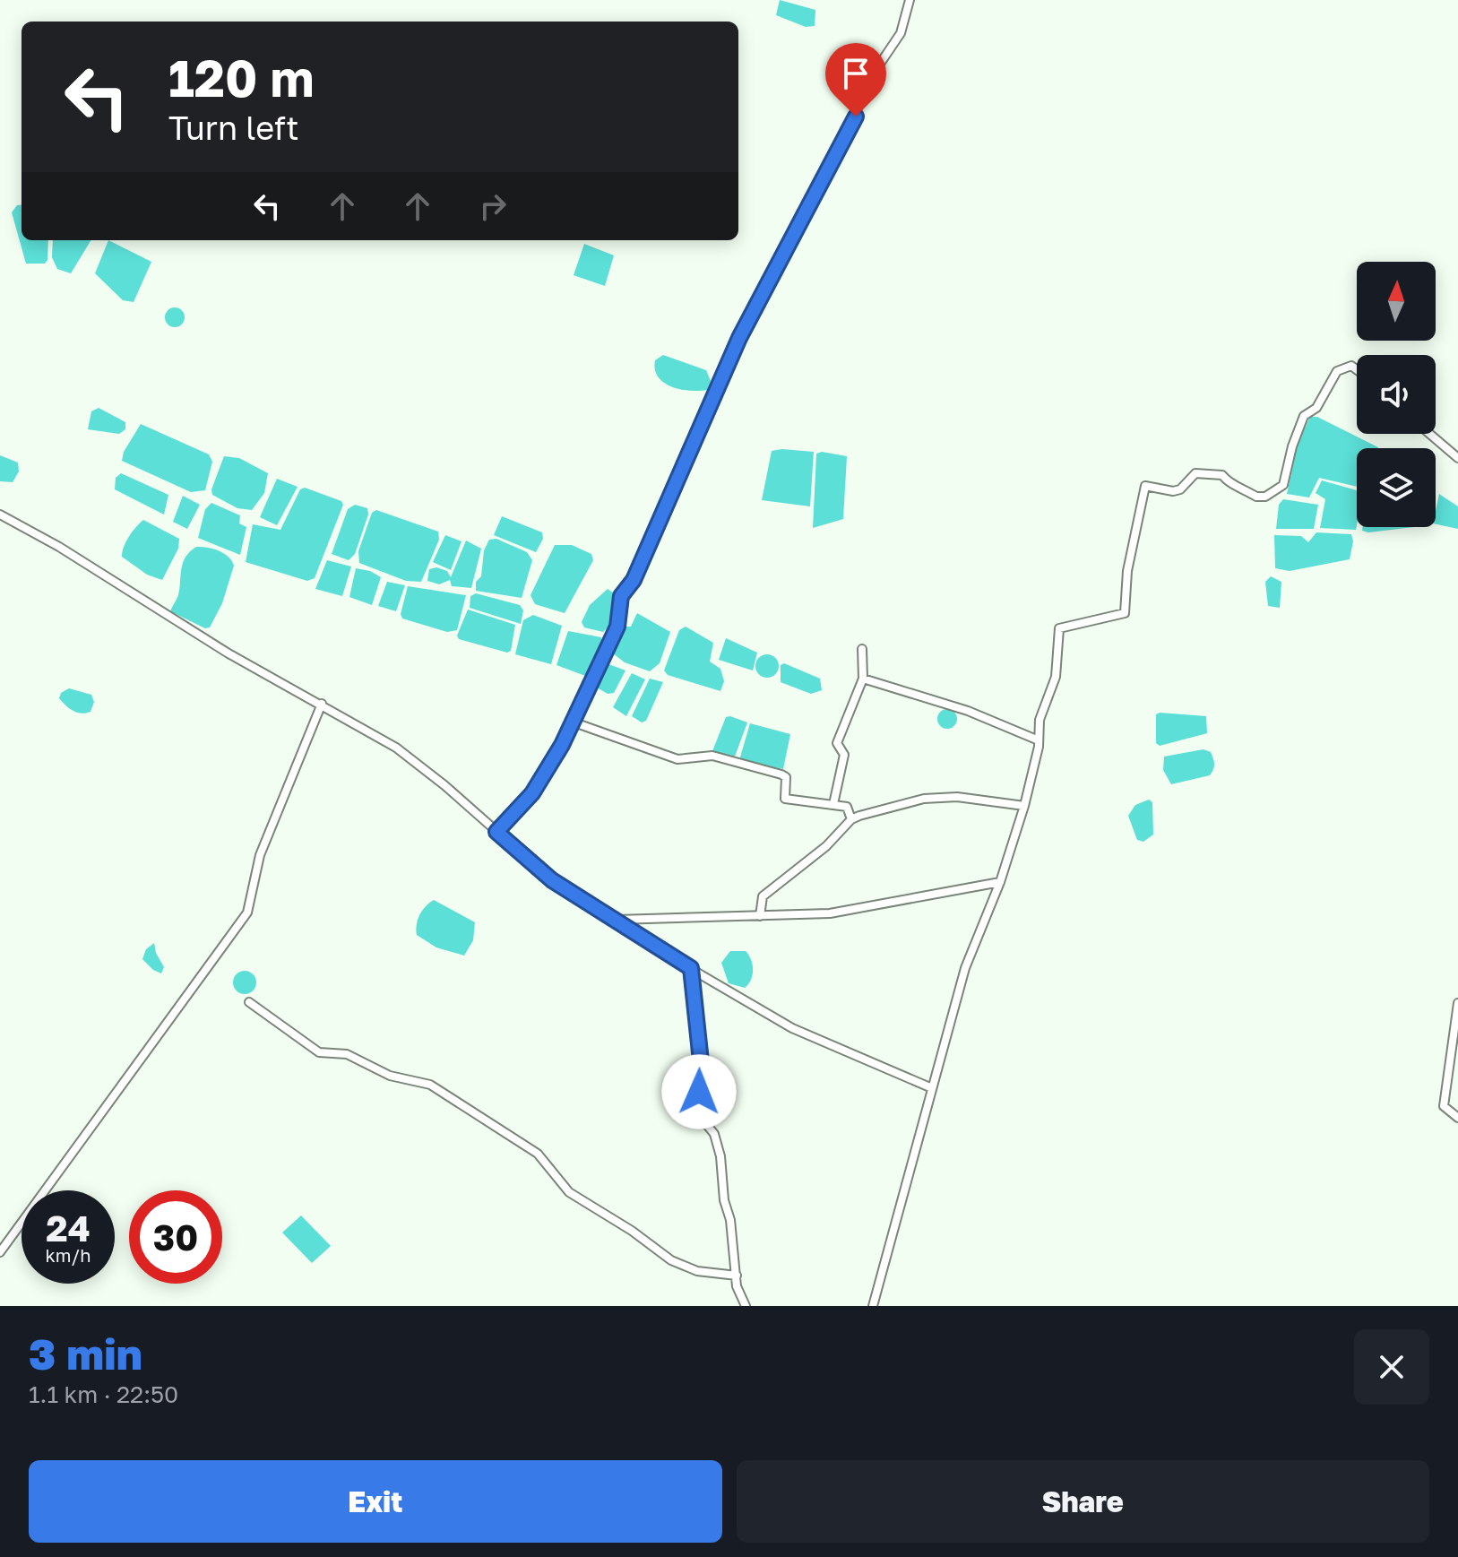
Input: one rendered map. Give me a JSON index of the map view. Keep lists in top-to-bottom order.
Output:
{
  "north": "top",
  "page": {
    "turn": ["120 m", "Turn left"],
    "speed": "24 km/h",
    "limit": "30",
    "heading": ["3 min", "1.1 km · 22:50"],
    "buttons": ["Exit", "Share"]
  }
}
